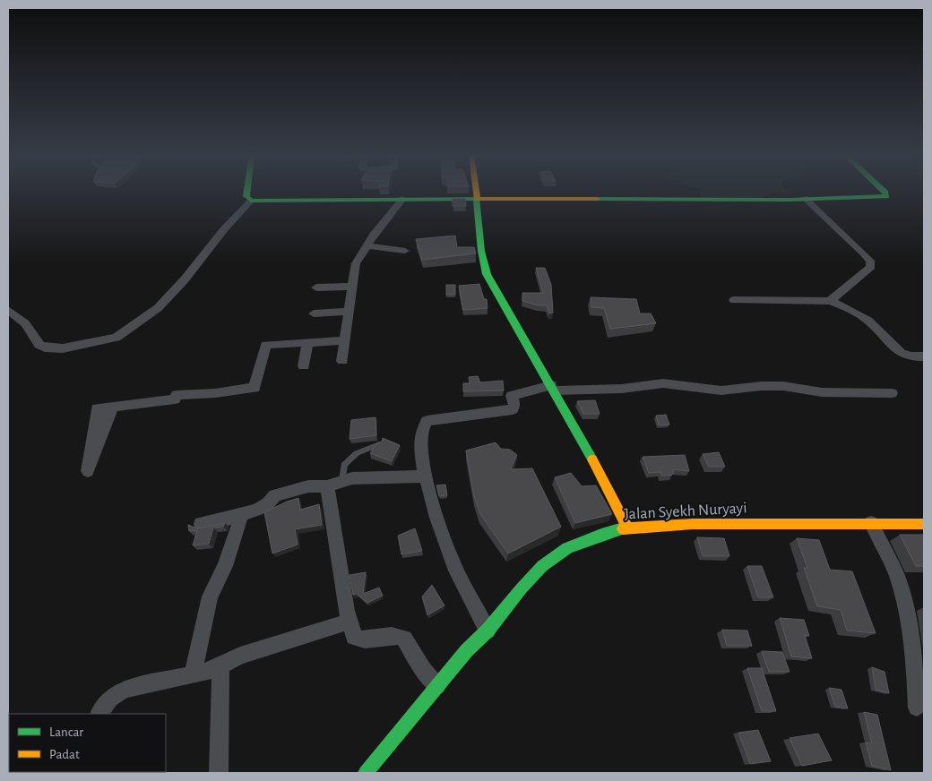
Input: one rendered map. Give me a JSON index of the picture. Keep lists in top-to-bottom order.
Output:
{
  "streets": {
    "street": ["Jalan Syekh Nuryayi"]
  },
  "legend": ["Lancar", "Padat"]
}
